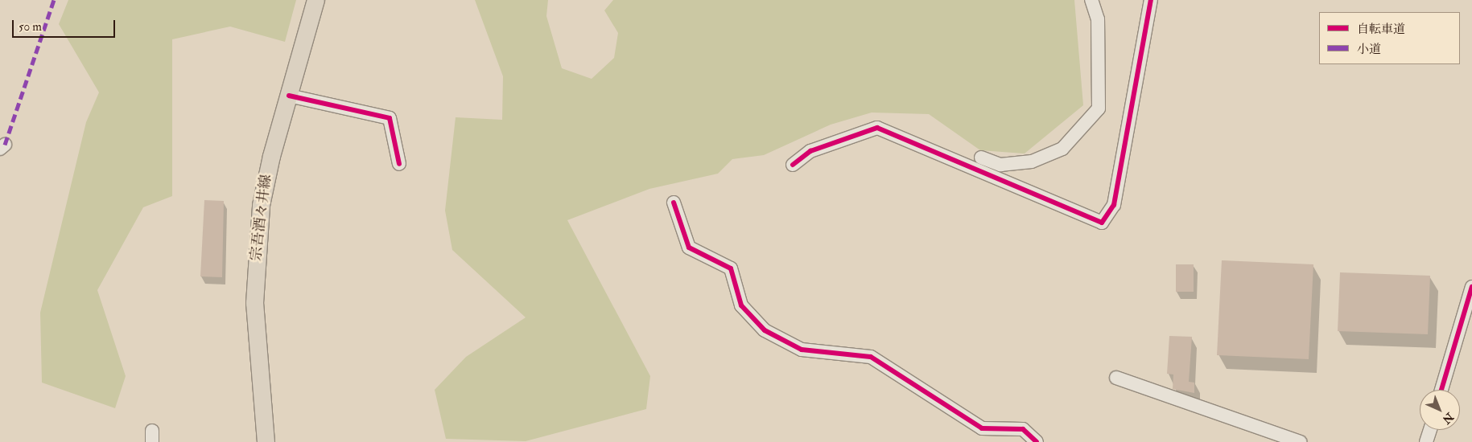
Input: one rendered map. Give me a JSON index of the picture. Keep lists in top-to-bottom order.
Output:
{
  "streets": {
    "main road": ["宗吾酒々井線"]
  },
  "legend": ["自転車道", "小道"],
  "scale_bar": "50 m",
  "north": "bottom right"
}
